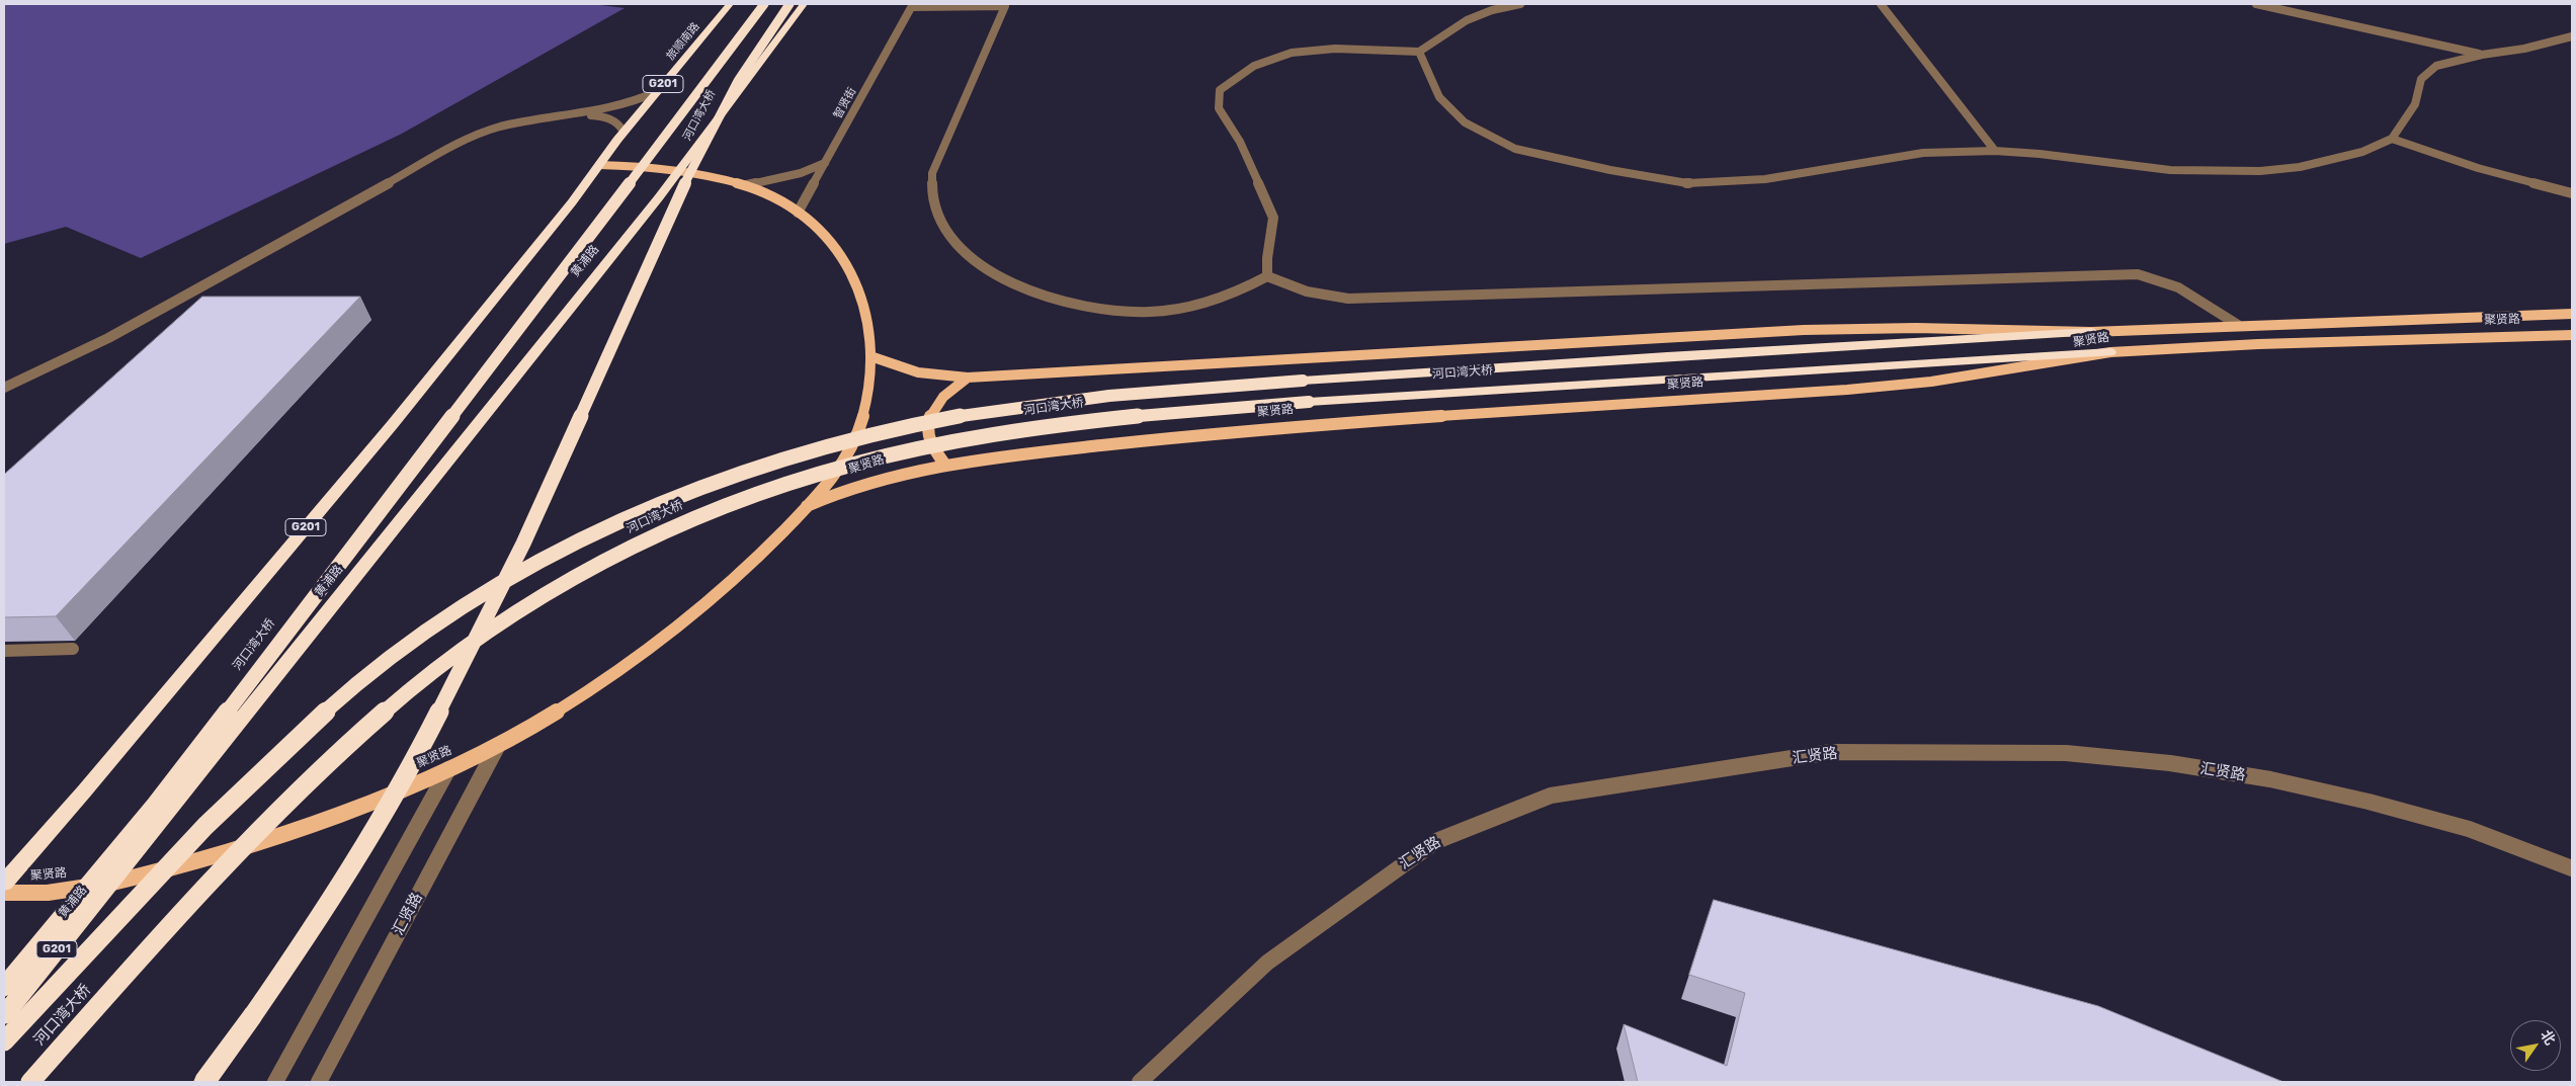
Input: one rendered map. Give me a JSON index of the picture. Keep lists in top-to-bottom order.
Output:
{
  "streets": {
    "highway": [
      "旅顺南路",
      "G201",
      "河口湾大桥",
      "黄浦路"
    ],
    "main road": ["聚贤路"],
    "street": ["智贤街", "汇贤路"]
  },
  "crossings": [
    ["旅顺南路", "G201"],
    ["旅顺南路", "聚贤路"],
    ["G201", "黄浦路"],
    ["G201", "聚贤路"],
    ["智贤街", "聚贤路"],
    ["河口湾大桥", "聚贤路"],
    ["黄浦路", "聚贤路"],
    ["聚贤路", "汇贤路"]
  ],
  "north": "top right"
}
